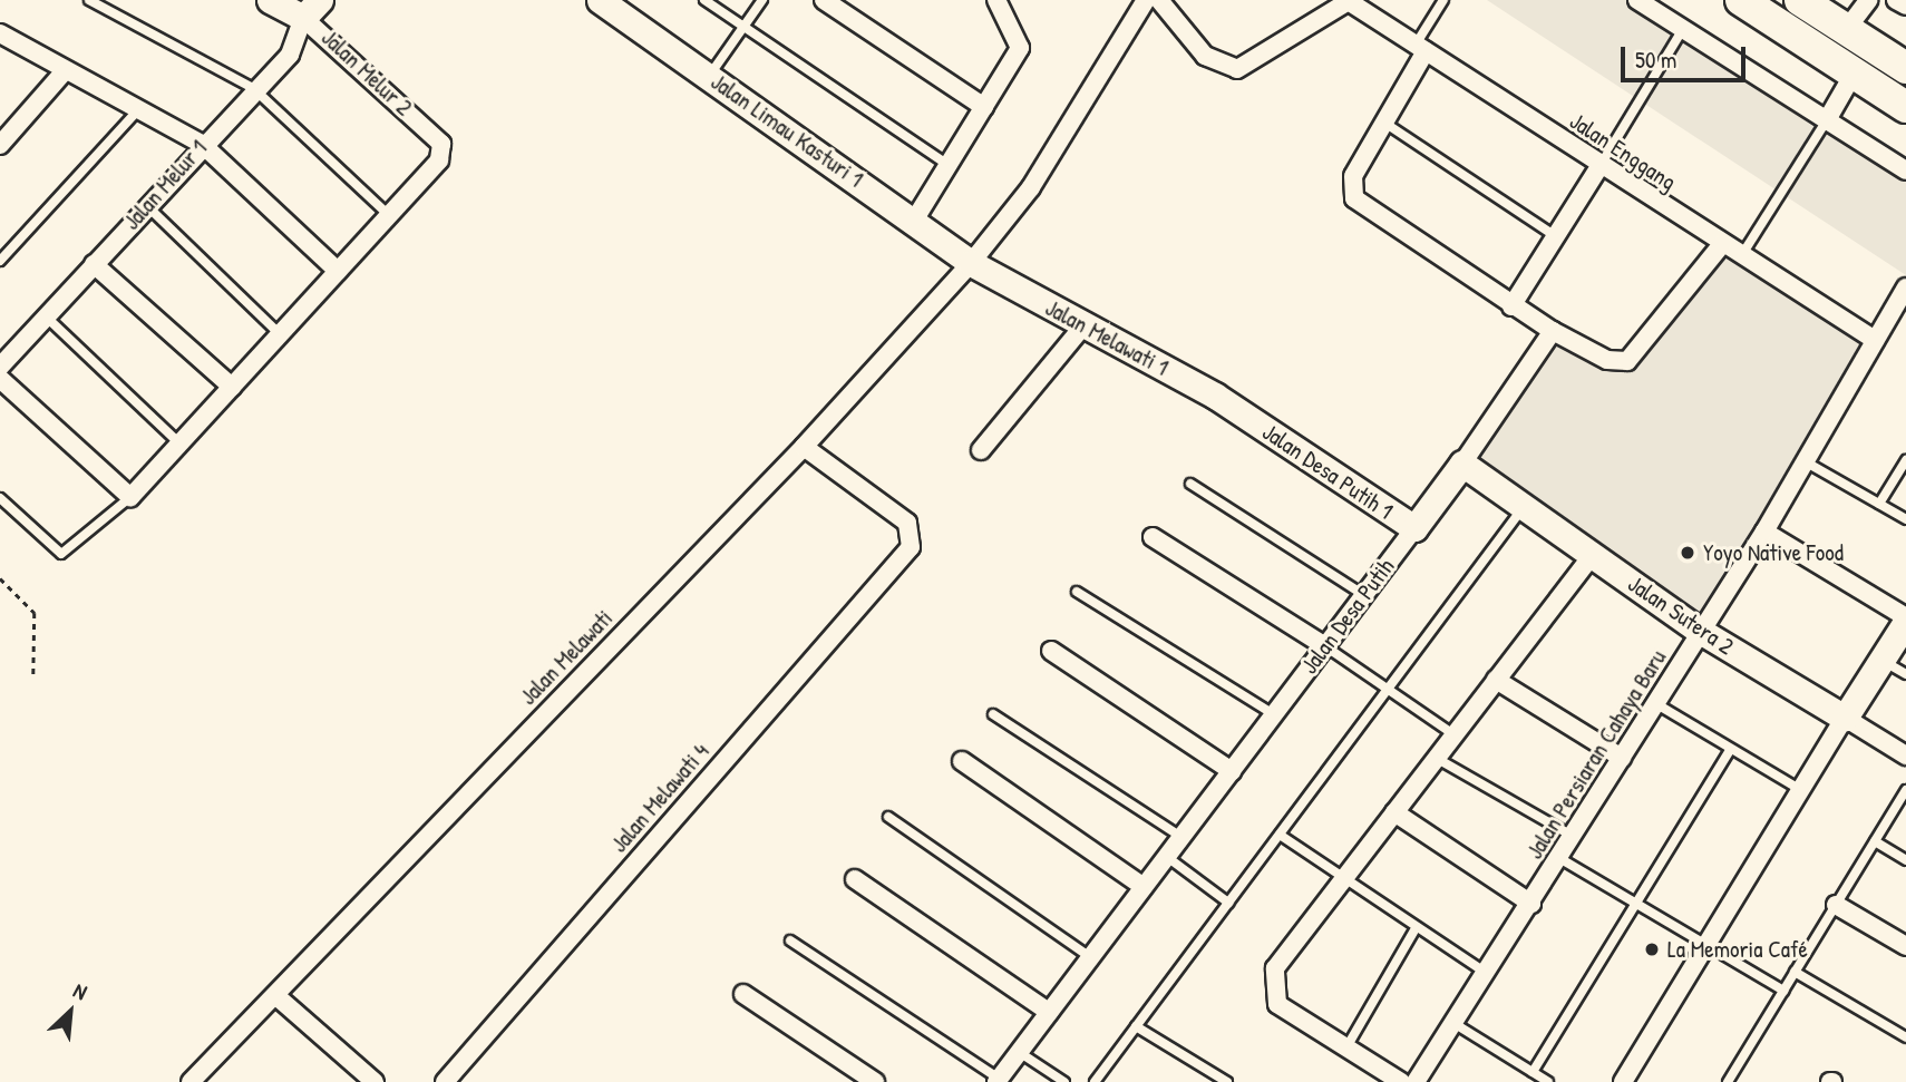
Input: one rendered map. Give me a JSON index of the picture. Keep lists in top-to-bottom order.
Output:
{
  "streets": {
    "street": [
      "Jalan Melur 2",
      "Jalan Limau Kasturi 1",
      "Jalan Enggang",
      "Jalan Melur 1",
      "Jalan Melawati 1",
      "Jalan Desa Putih 1",
      "Jalan Sutera 2",
      "Jalan Desa Putih",
      "Jalan Melawati",
      "Jalan Persiaran Cahaya Baru",
      "Jalan Melawati 4"
    ]
  },
  "crossings": [
    ["Jalan Melur 2", "Jalan Melur 1"],
    ["Jalan Limau Kasturi 1", "Jalan Melawati 1"],
    ["Jalan Limau Kasturi 1", "Jalan Melawati"],
    ["Jalan Enggang", "Jalan Persiaran Cahaya Baru"],
    ["Jalan Melawati 1", "Jalan Desa Putih 1"],
    ["Jalan Melawati 1", "Jalan Melawati"],
    ["Jalan Desa Putih 1", "Jalan Desa Putih"],
    ["Jalan Sutera 2", "Jalan Desa Putih"],
    ["Jalan Sutera 2", "Jalan Persiaran Cahaya Baru"],
    ["Jalan Melawati", "Jalan Melawati 4"]
  ],
  "places": ["Yoyo Native Food", "La Memoria Café"],
  "scale_bar": "50 m",
  "north": "top right"
}
